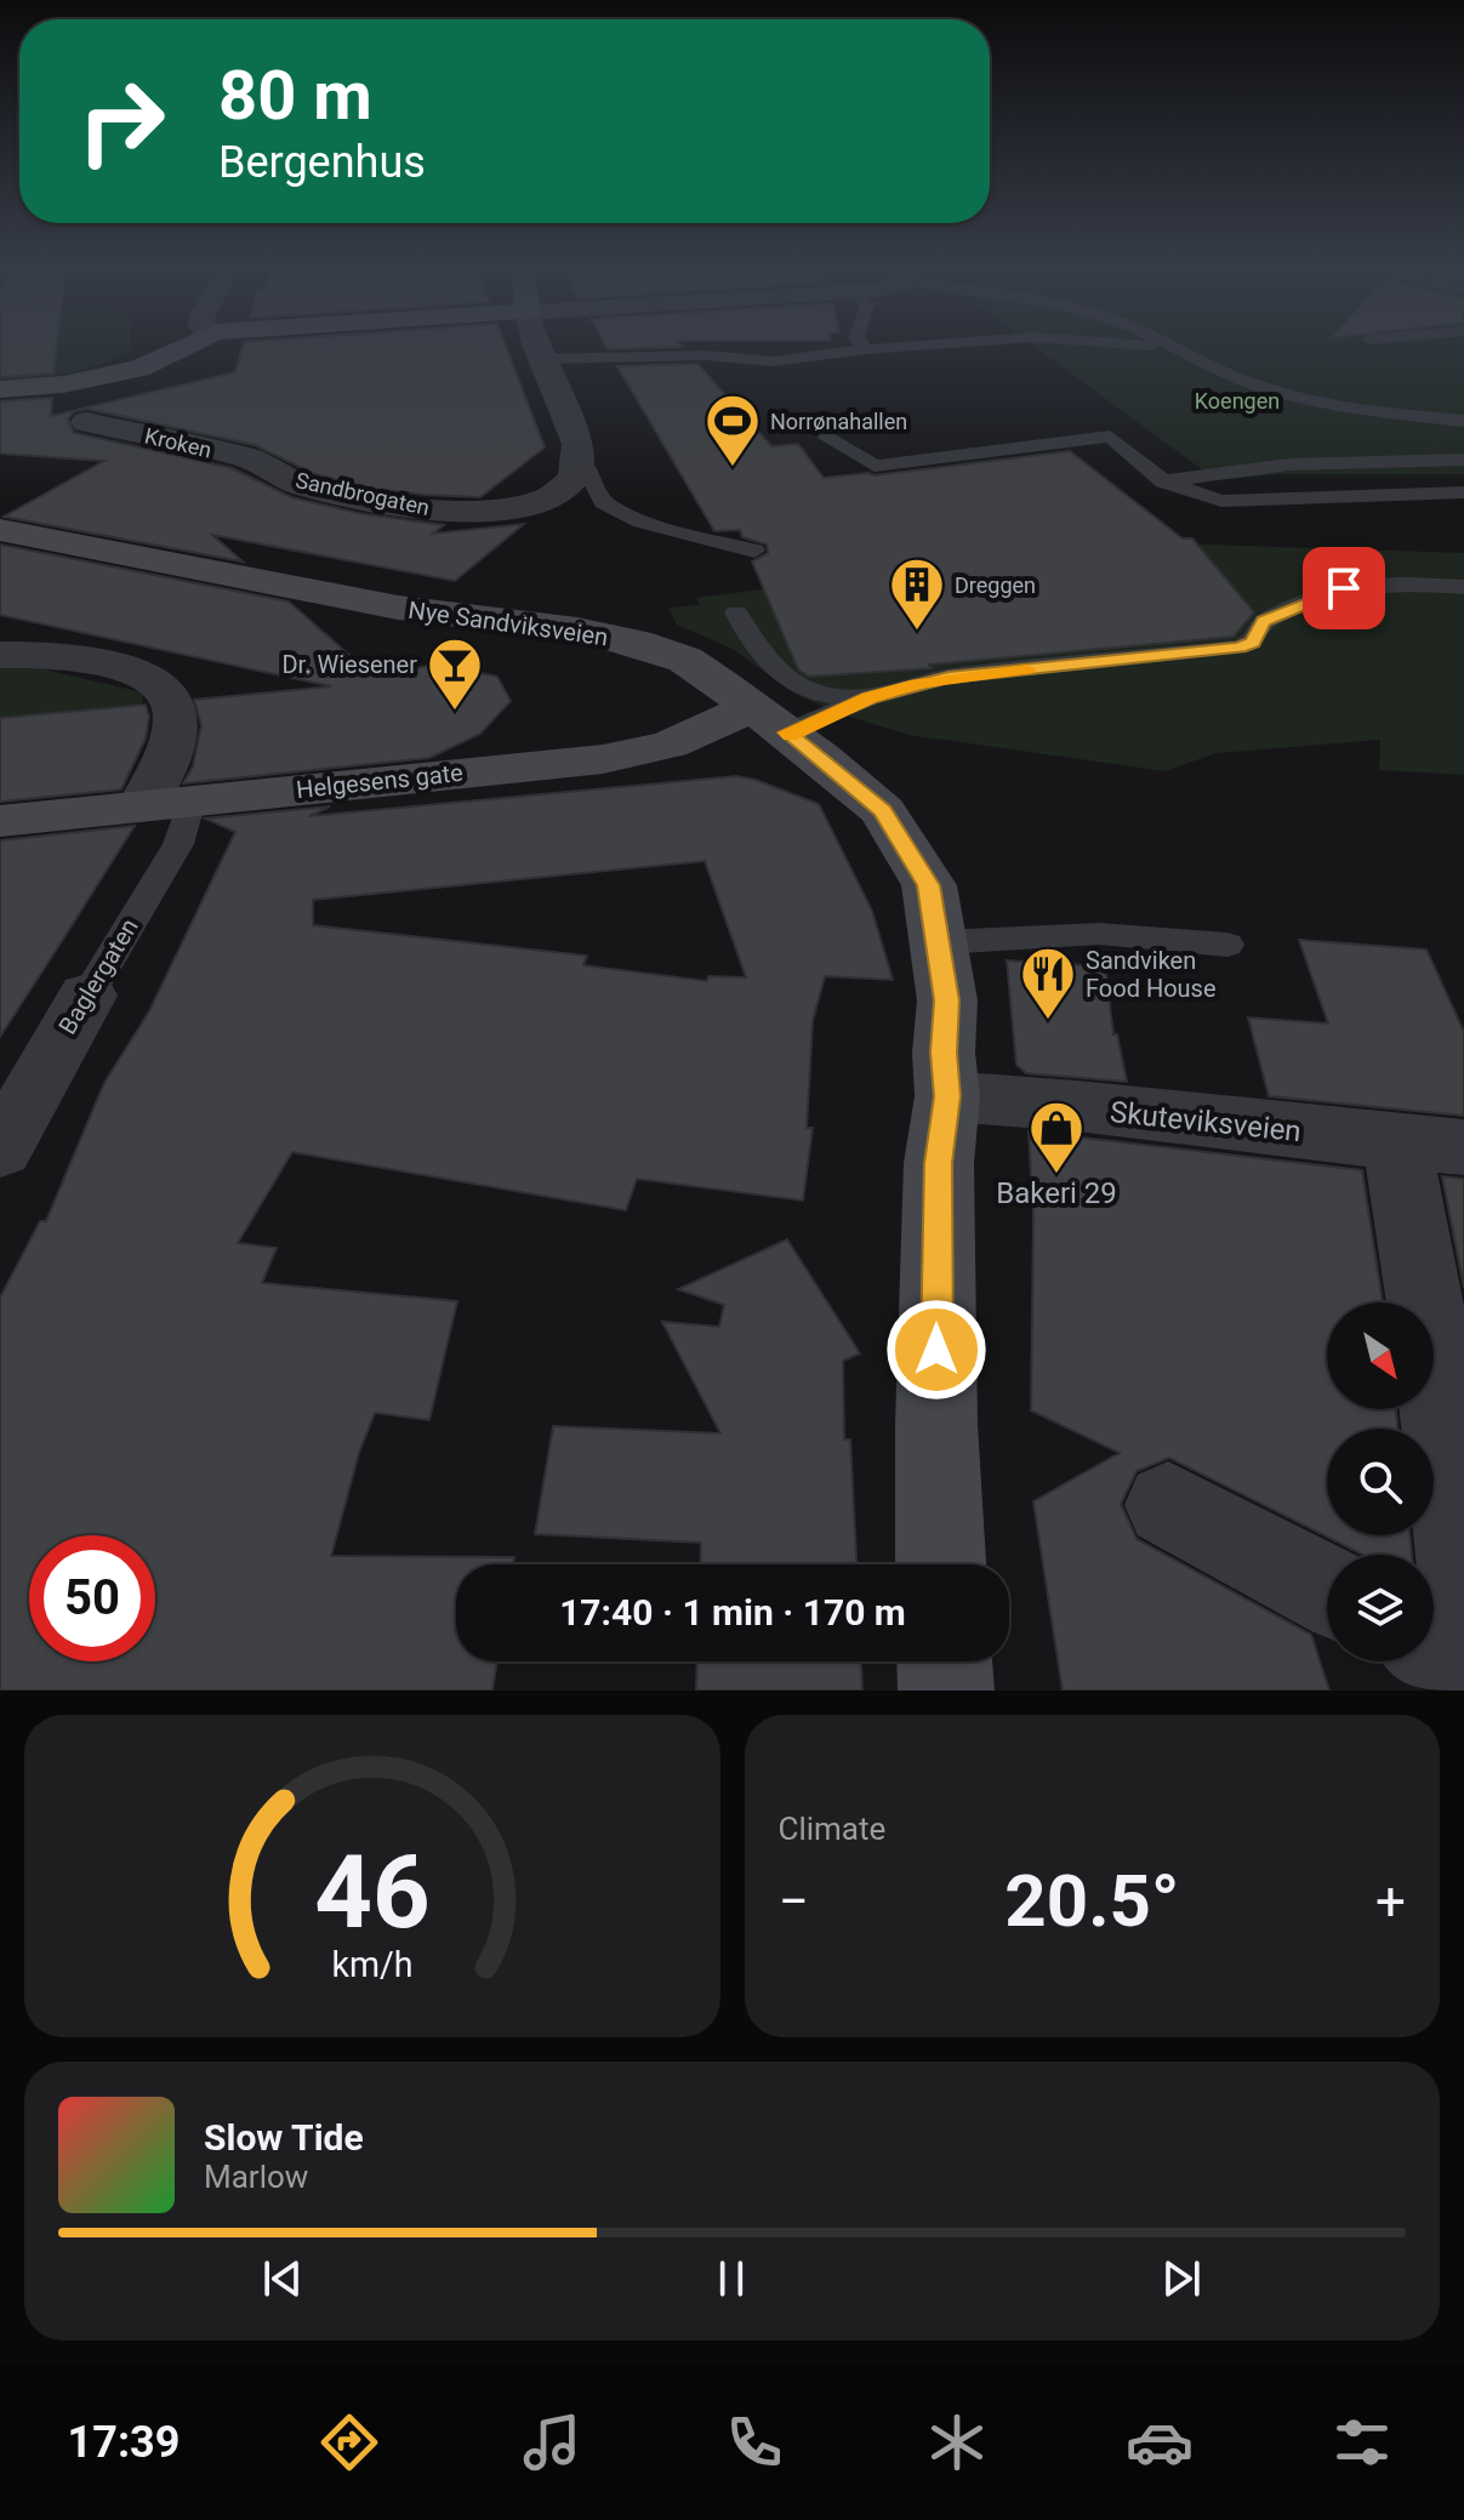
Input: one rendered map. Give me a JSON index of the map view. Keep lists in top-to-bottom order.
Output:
{
  "streets": {
    "street": [
      "Kroken",
      "Sandbrogaten",
      "Nye Sandviksveien",
      "Helgesens gate",
      "Baglergaten",
      "Skuteviksveien"
    ]
  },
  "crossings": [
    ["Kroken", "Sandbrogaten"],
    ["Nye Sandviksveien", "Helgesens gate"],
    ["Nye Sandviksveien", "Skuteviksveien"],
    ["Helgesens gate", "Baglergaten"]
  ],
  "parks": ["Koengen"],
  "places": {
    "sports": ["Norrønahallen"],
    "building": ["Dreggen"],
    "bar": ["Dr. Wiesener"],
    "restaurant": ["Sandviken Food House"],
    "shop": ["Bakeri 29"]
  },
  "north": "bottom right",
  "page": {
    "turn": ["80 m", "Bergenhus"],
    "limit": "50",
    "trip": "17:40 · 1 min · 170 m",
    "tile": "Climate",
    "heat": ["−", "20.5°", "+"],
    "song": ["Slow Tide", "Marlow"],
    "tabs": "17:39",
    "gauge": ["46", "km/h"]
  }
}
